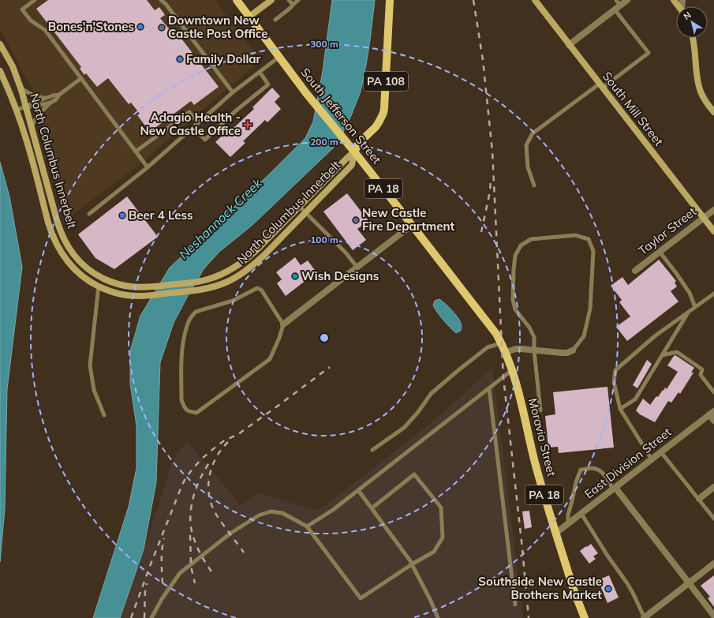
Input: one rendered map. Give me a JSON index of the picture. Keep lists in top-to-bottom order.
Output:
{
  "streets": {
    "main road": [
      "PA 108",
      "South Mill Street",
      "South Jefferson Street",
      "North Columbus Innerbelt",
      "PA 18",
      "Moravia Street"
    ],
    "street": ["Taylor Street", "East Division Street"]
  },
  "crossings": [
    ["PA 108", "South Jefferson Street"],
    ["PA 108", "North Columbus Innerbelt"],
    ["South Mill Street", "Taylor Street"],
    ["South Jefferson Street", "North Columbus Innerbelt"],
    ["South Jefferson Street", "Moravia Street"],
    ["Moravia Street", "East Division Street"]
  ],
  "water": ["Neshannock Creek"],
  "places": {
    "other": [
      "Bones'n'Stones",
      "Downtown New Castle Post Office",
      "Family Dollar",
      "Beer 4 Less",
      "New Castle Fire Department",
      "Wish Designs",
      "Southside New Castle Brothers Market"
    ],
    "health": ["Adagio Health - New Castle Office"]
  },
  "north": "top left",
  "rings": ["300 m", "200 m", "100 m"]
}
